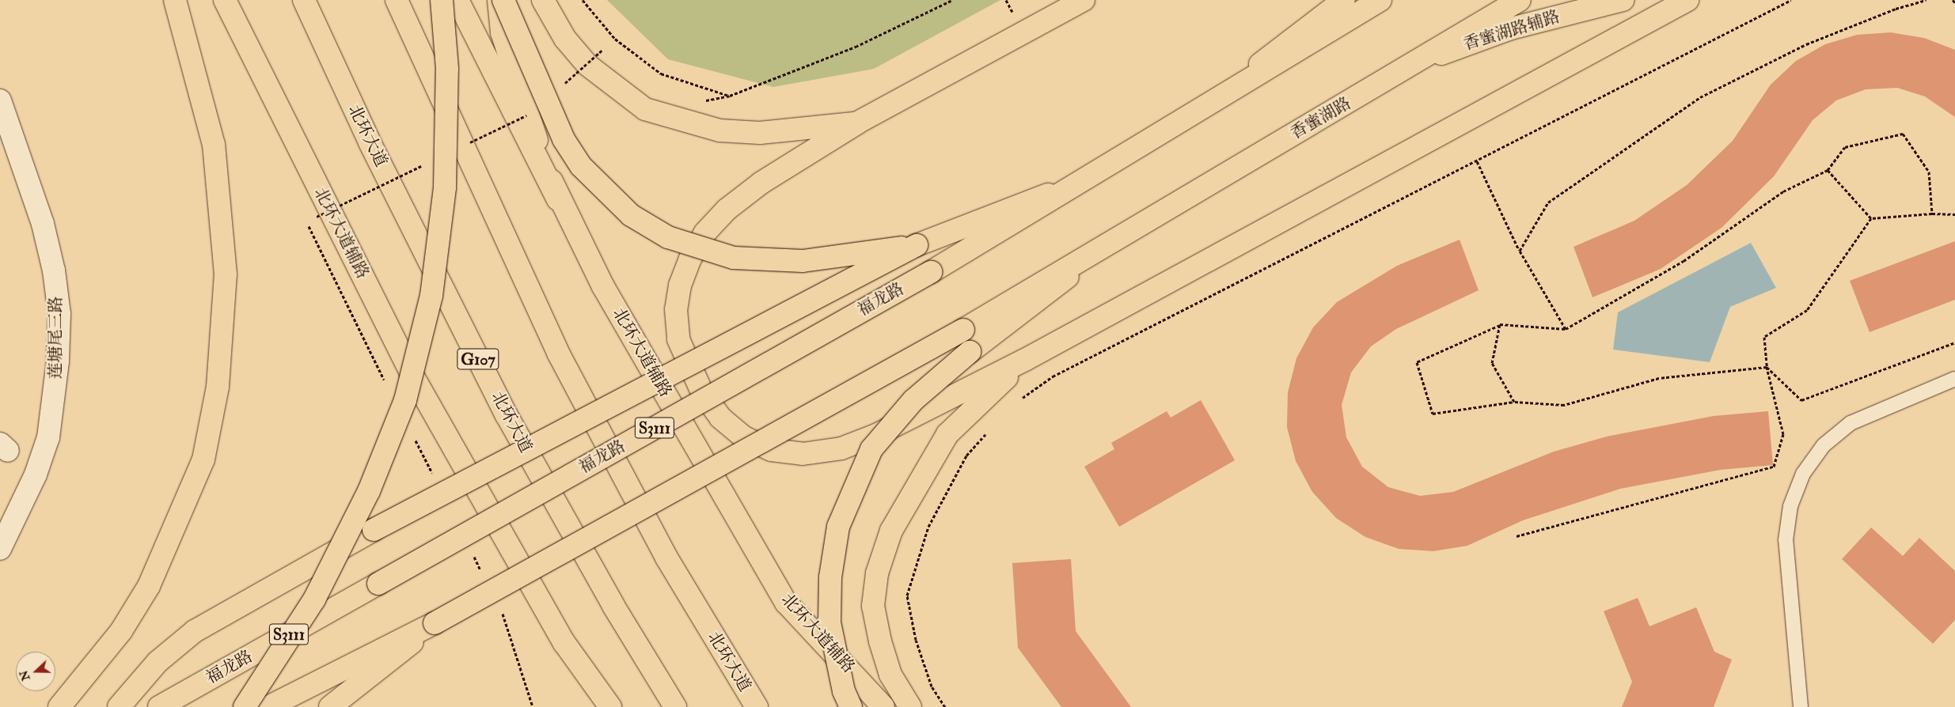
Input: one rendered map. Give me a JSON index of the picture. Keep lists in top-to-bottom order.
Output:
{
  "streets": {
    "main road": [
      "香蜜湖路辅路",
      "香蜜湖路",
      "北环大道",
      "北环大道辅路",
      "福龙路",
      "G107",
      "S3111"
    ],
    "street": ["莲塘尾三路"]
  },
  "crossings": [
    ["香蜜湖路辅路", "香蜜湖路"]
  ],
  "north": "left"
}
